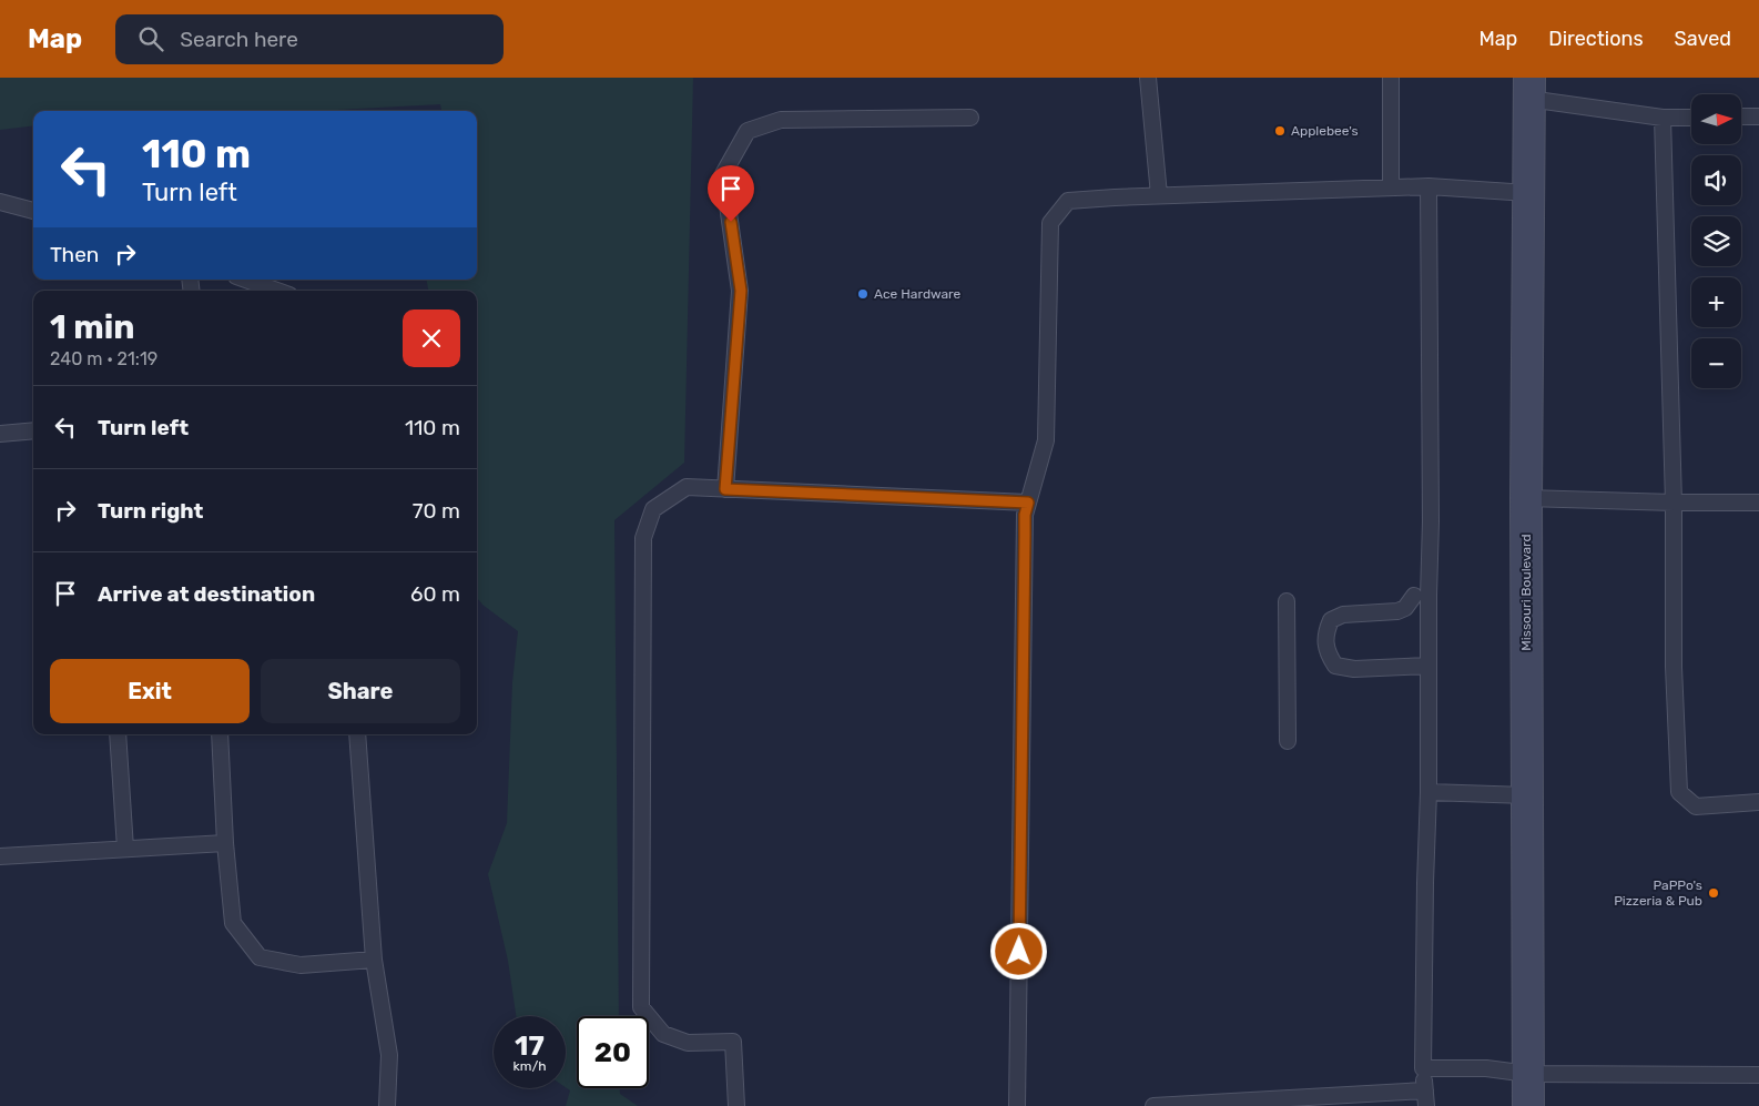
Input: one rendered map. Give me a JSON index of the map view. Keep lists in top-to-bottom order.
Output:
{
  "streets": {
    "main road": ["Missouri Boulevard"]
  },
  "places": ["Applebee's", "Ace Hardware", "PaPPo's Pizzeria & Pub"],
  "north": "right",
  "page": {
    "header": "Map",
    "search": "Search here",
    "nav": ["Map", "Directions", "Saved"],
    "map_buttons": ["+", "−"],
    "turn": ["110 m", "Turn left"],
    "then": "Then",
    "heading": ["1 min", "240 m · 21:19"],
    "list": [
      {
        "name": "Turn left",
        "value": "110 m"
      },
      {
        "name": "Turn right",
        "value": "70 m"
      },
      {
        "name": "Arrive at destination",
        "value": "60 m"
      }
    ],
    "buttons": ["Exit", "Share"],
    "speed": "17 km/h",
    "limit": "20"
  }
}
